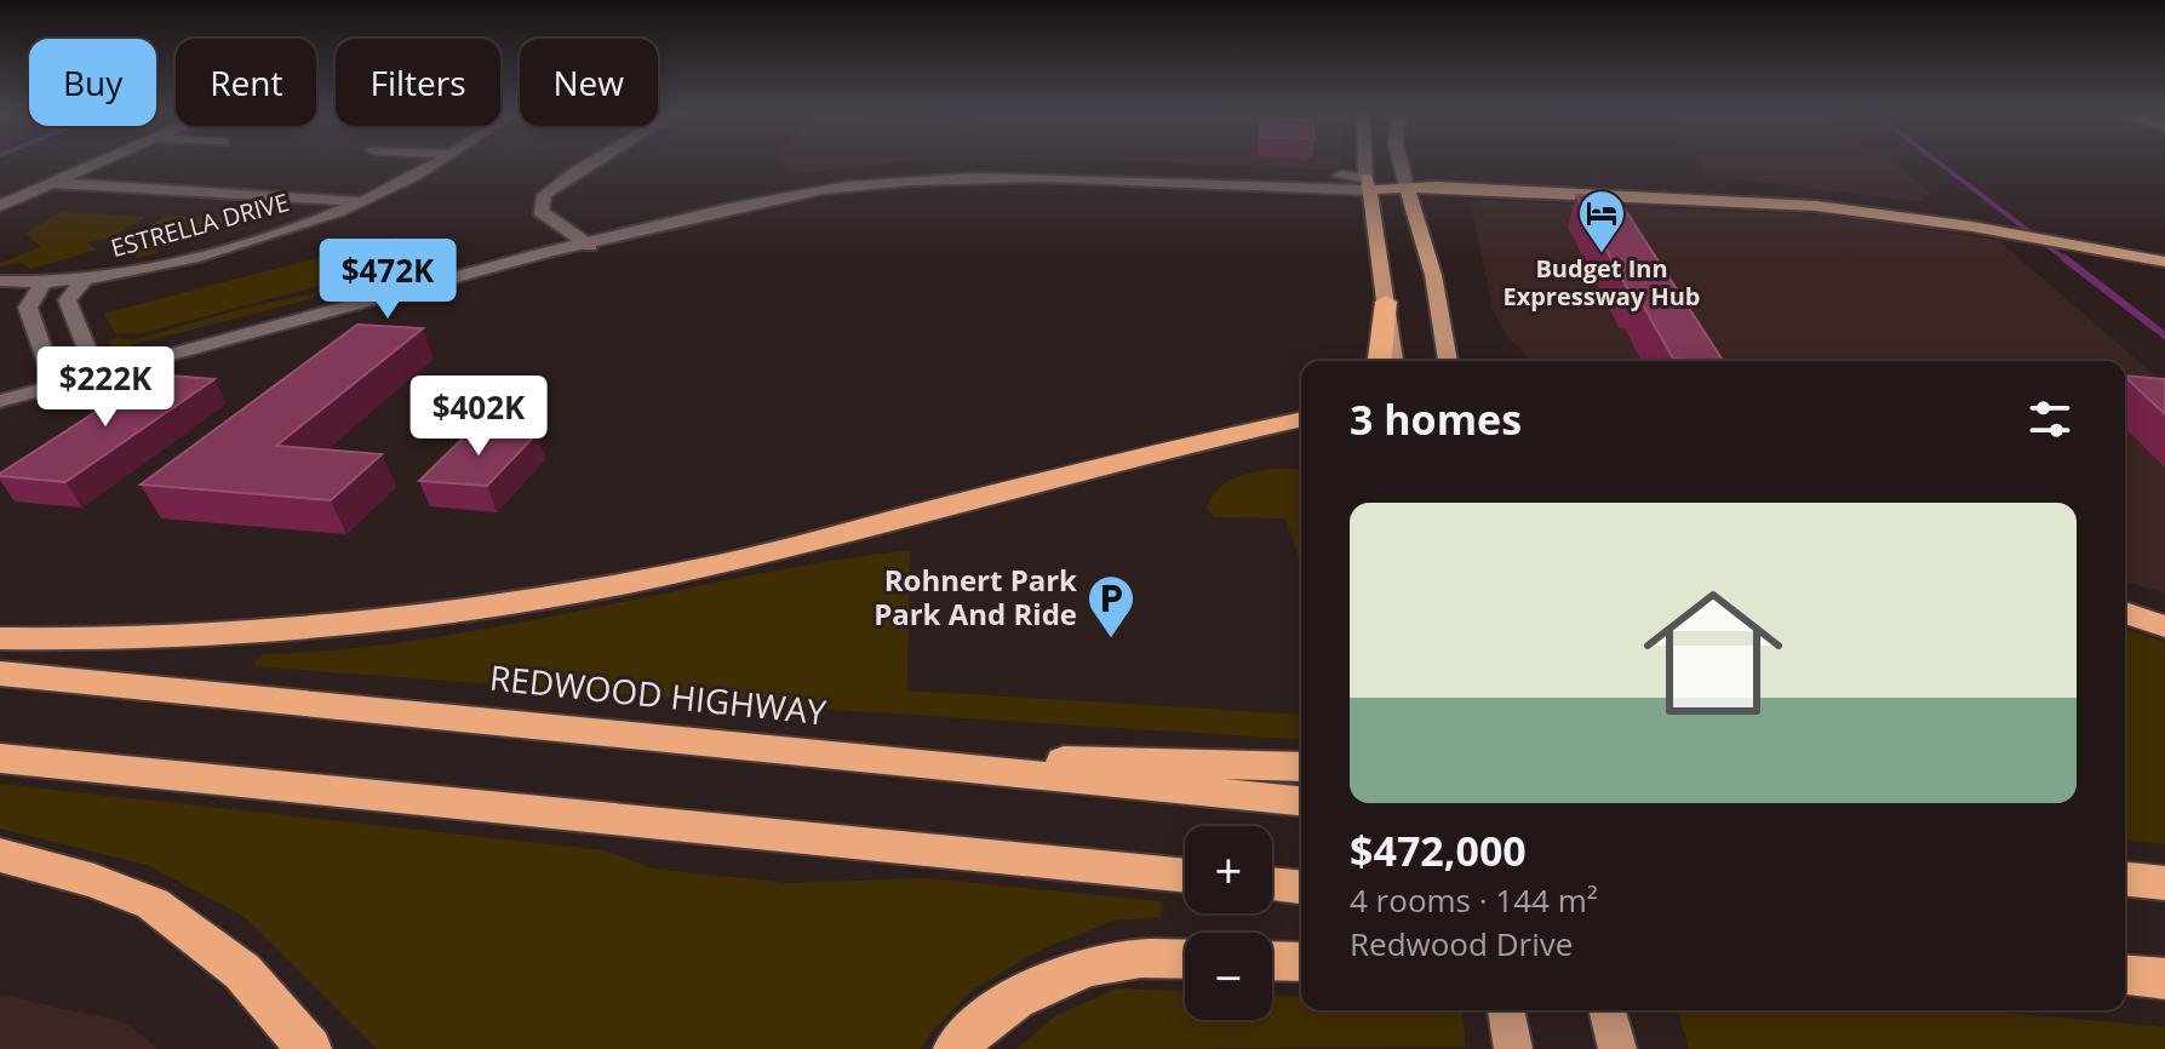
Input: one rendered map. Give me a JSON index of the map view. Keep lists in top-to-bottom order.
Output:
{
  "streets": {
    "highway": ["REDWOOD HIGHWAY"],
    "main road": ["ESTRELLA DRIVE"]
  },
  "places": {
    "hotel": ["Budget Inn Expressway Hub"],
    "parking": ["Rohnert Park Park And Ride"]
  },
  "page": {
    "chip": [
      "Buy",
      "Rent",
      "Filters",
      "New"
    ],
    "price": ["$472K", "$222K", "$402K"],
    "heading": "3 homes",
    "list": [
      {
        "name": "$472,000",
        "note": "4 rooms · 144 m² · Redwood Drive"
      }
    ],
    "map_buttons": ["+", "−"]
  }
}
